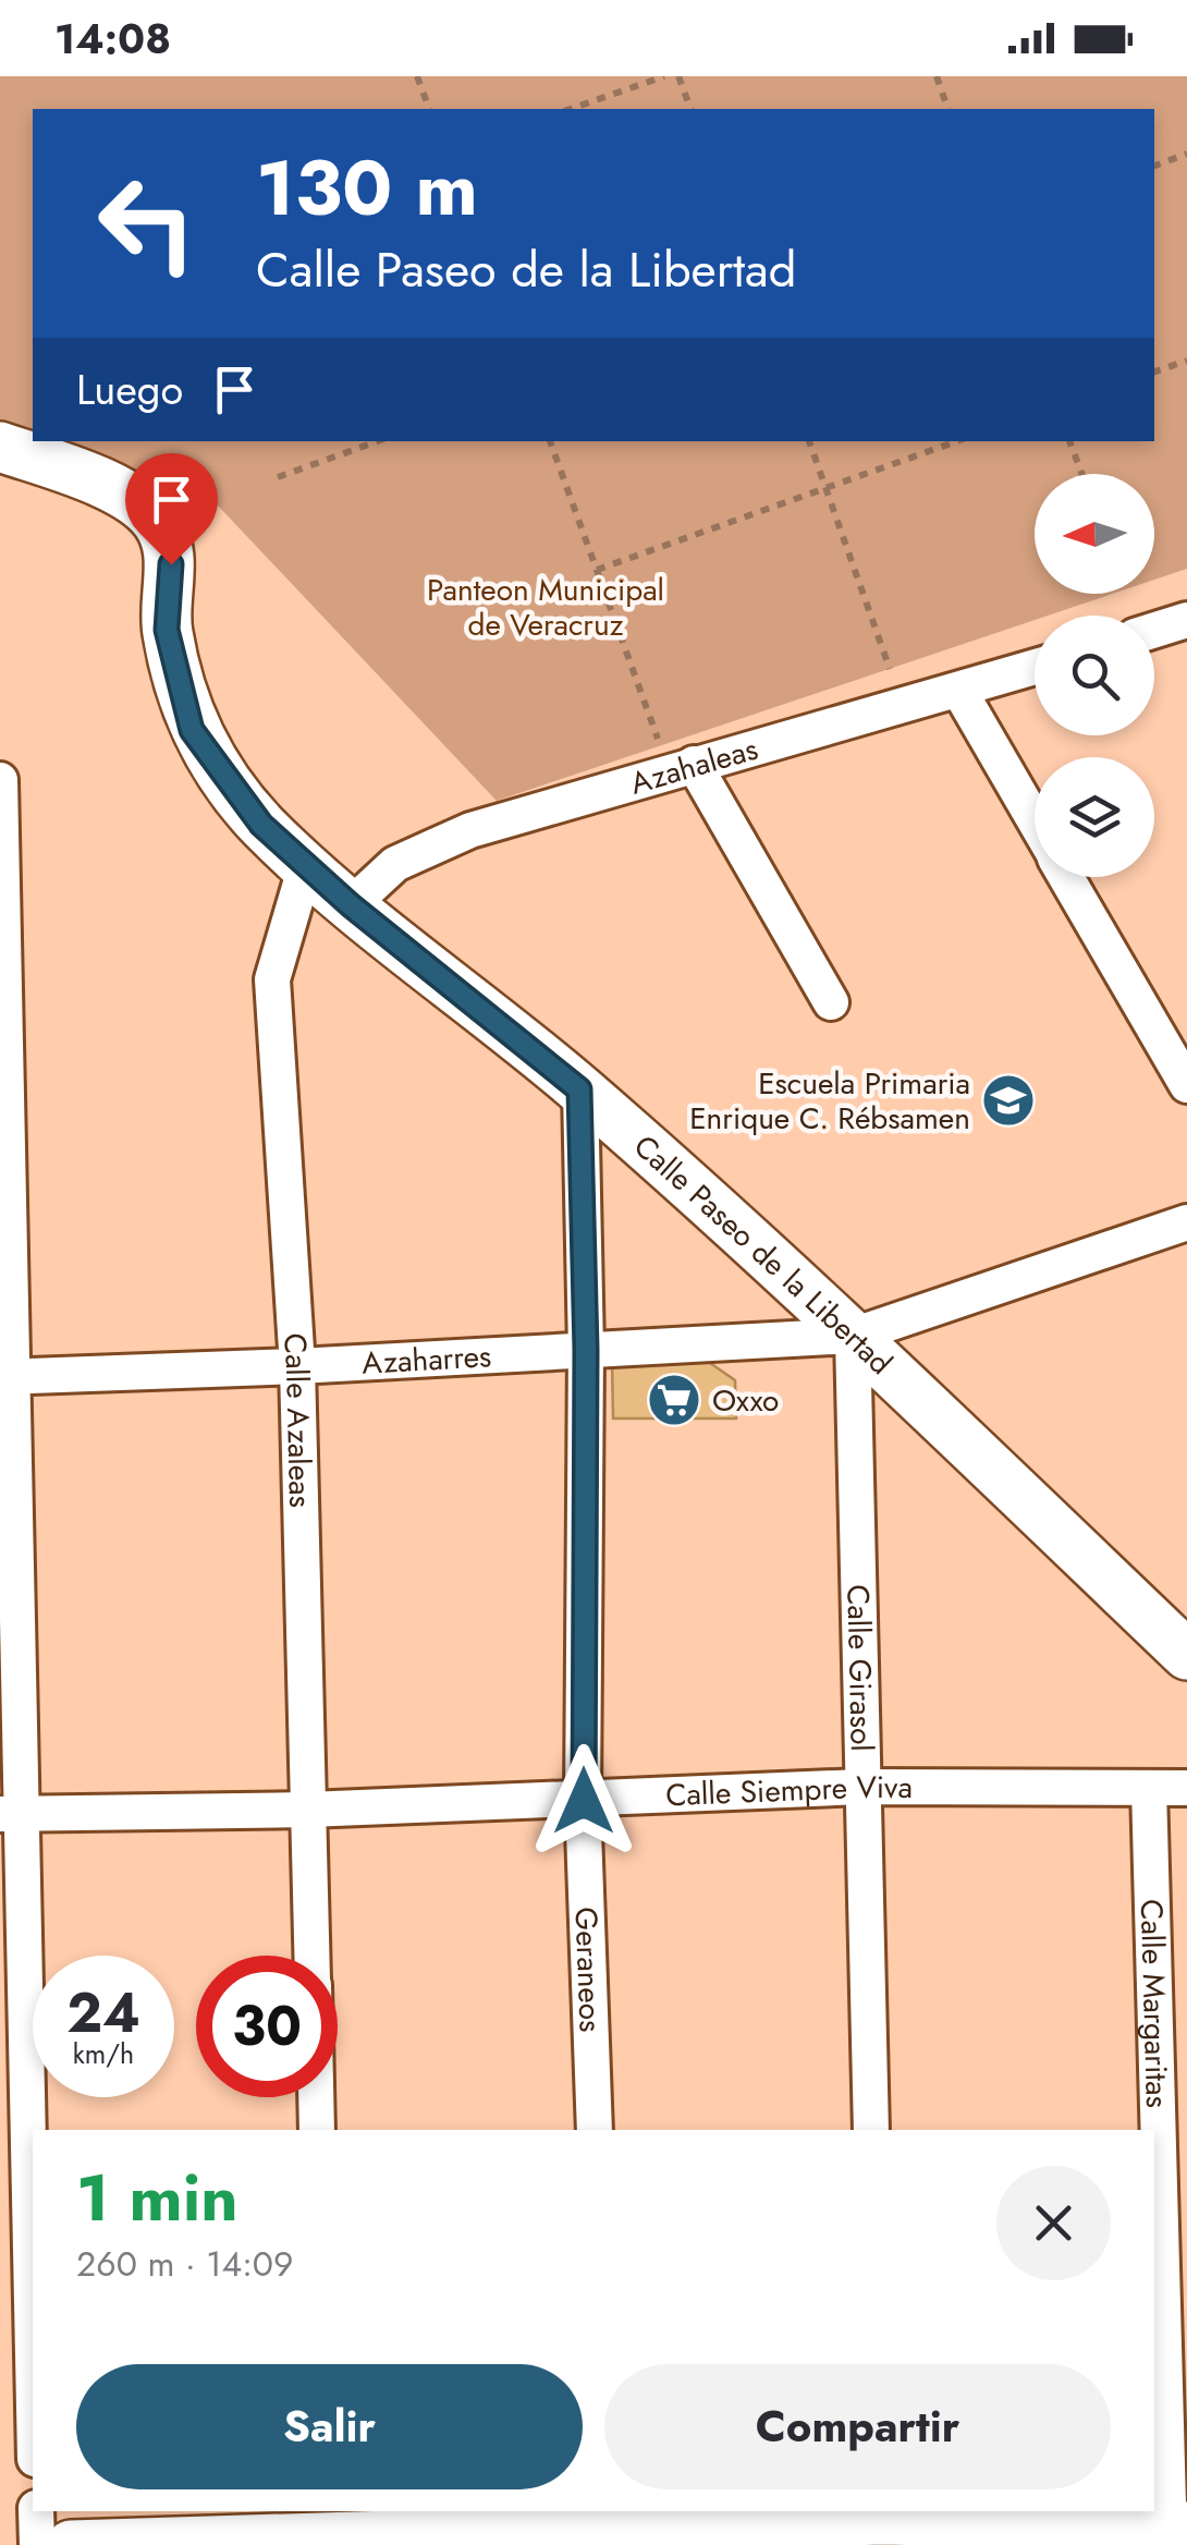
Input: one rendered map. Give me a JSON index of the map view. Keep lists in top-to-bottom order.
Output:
{
  "streets": {
    "street": [
      "Azahaleas",
      "Calle Paseo de la Libertad",
      "Azaharres",
      "Calle Azaleas",
      "Calle Girasol",
      "Calle Siempre Viva",
      "Geraneos",
      "Calle Margaritas"
    ]
  },
  "crossings": [
    ["Azahaleas", "Calle Paseo de la Libertad"],
    ["Calle Paseo de la Libertad", "Azaharres"],
    ["Calle Paseo de la Libertad", "Calle Azaleas"],
    ["Calle Paseo de la Libertad", "Calle Girasol"],
    ["Calle Paseo de la Libertad", "Geraneos"],
    ["Azaharres", "Calle Azaleas"],
    ["Azaharres", "Calle Girasol"],
    ["Azaharres", "Geraneos"],
    ["Calle Azaleas", "Calle Siempre Viva"],
    ["Calle Girasol", "Calle Siempre Viva"],
    ["Calle Siempre Viva", "Geraneos"],
    ["Calle Siempre Viva", "Calle Margaritas"]
  ],
  "parks": ["Panteon Municipal de Veracruz"],
  "places": {
    "school or university": ["Escuela Primaria Enrique C. Rébsamen"],
    "supermarket": ["Oxxo"]
  },
  "north": "left",
  "page": {
    "status": "14:08",
    "turn": ["130 m", "Calle Paseo de la Libertad"],
    "then": "Luego",
    "speed": "24 km/h",
    "limit": "30",
    "heading": ["1 min", "260 m · 14:09"],
    "buttons": ["Salir", "Compartir"]
  }
}
